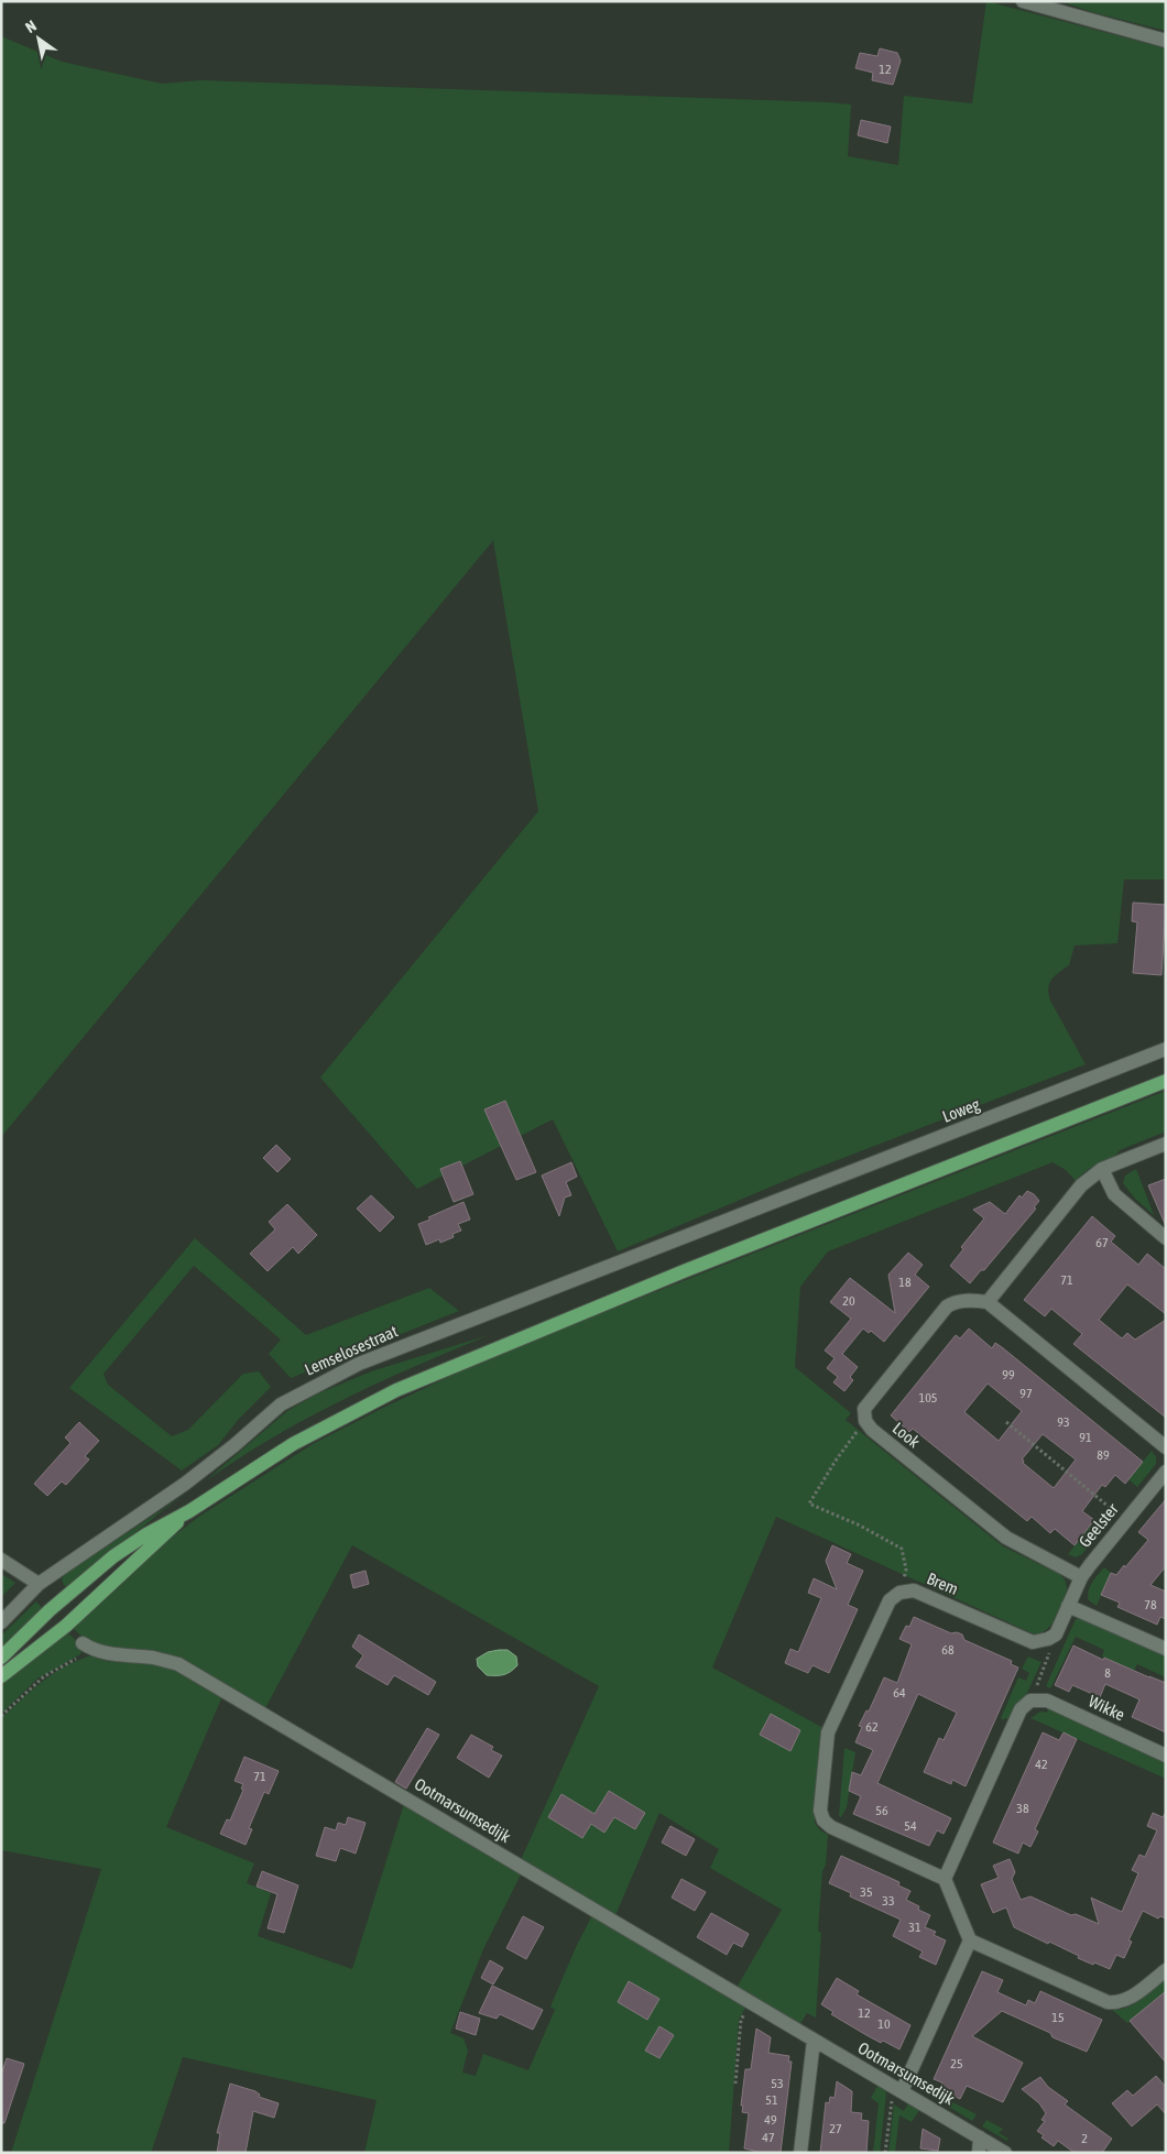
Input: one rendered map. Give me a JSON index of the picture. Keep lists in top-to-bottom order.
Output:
{
  "streets": {
    "street": [
      "Loweg",
      "Lemselosestraat",
      "Look",
      "Geelster",
      "Brem",
      "Wikke",
      "Ootmarsumsedijk"
    ]
  },
  "crossings": [
    ["Loweg", "Lemselosestraat"],
    ["Look", "Geelster"],
    ["Geelster", "Brem"]
  ],
  "house_numbers": [
    "12",
    "67",
    "71",
    "18",
    "20",
    "99",
    "97",
    "105",
    "93",
    "91",
    "89",
    "78",
    "68",
    "8",
    "64",
    "62",
    "42",
    "71",
    "38",
    "56",
    "54",
    "35",
    "33",
    "31",
    "12",
    "15",
    "10",
    "25",
    "53",
    "51",
    "49",
    "27",
    "47",
    "2"
  ],
  "north": "top left"
}
